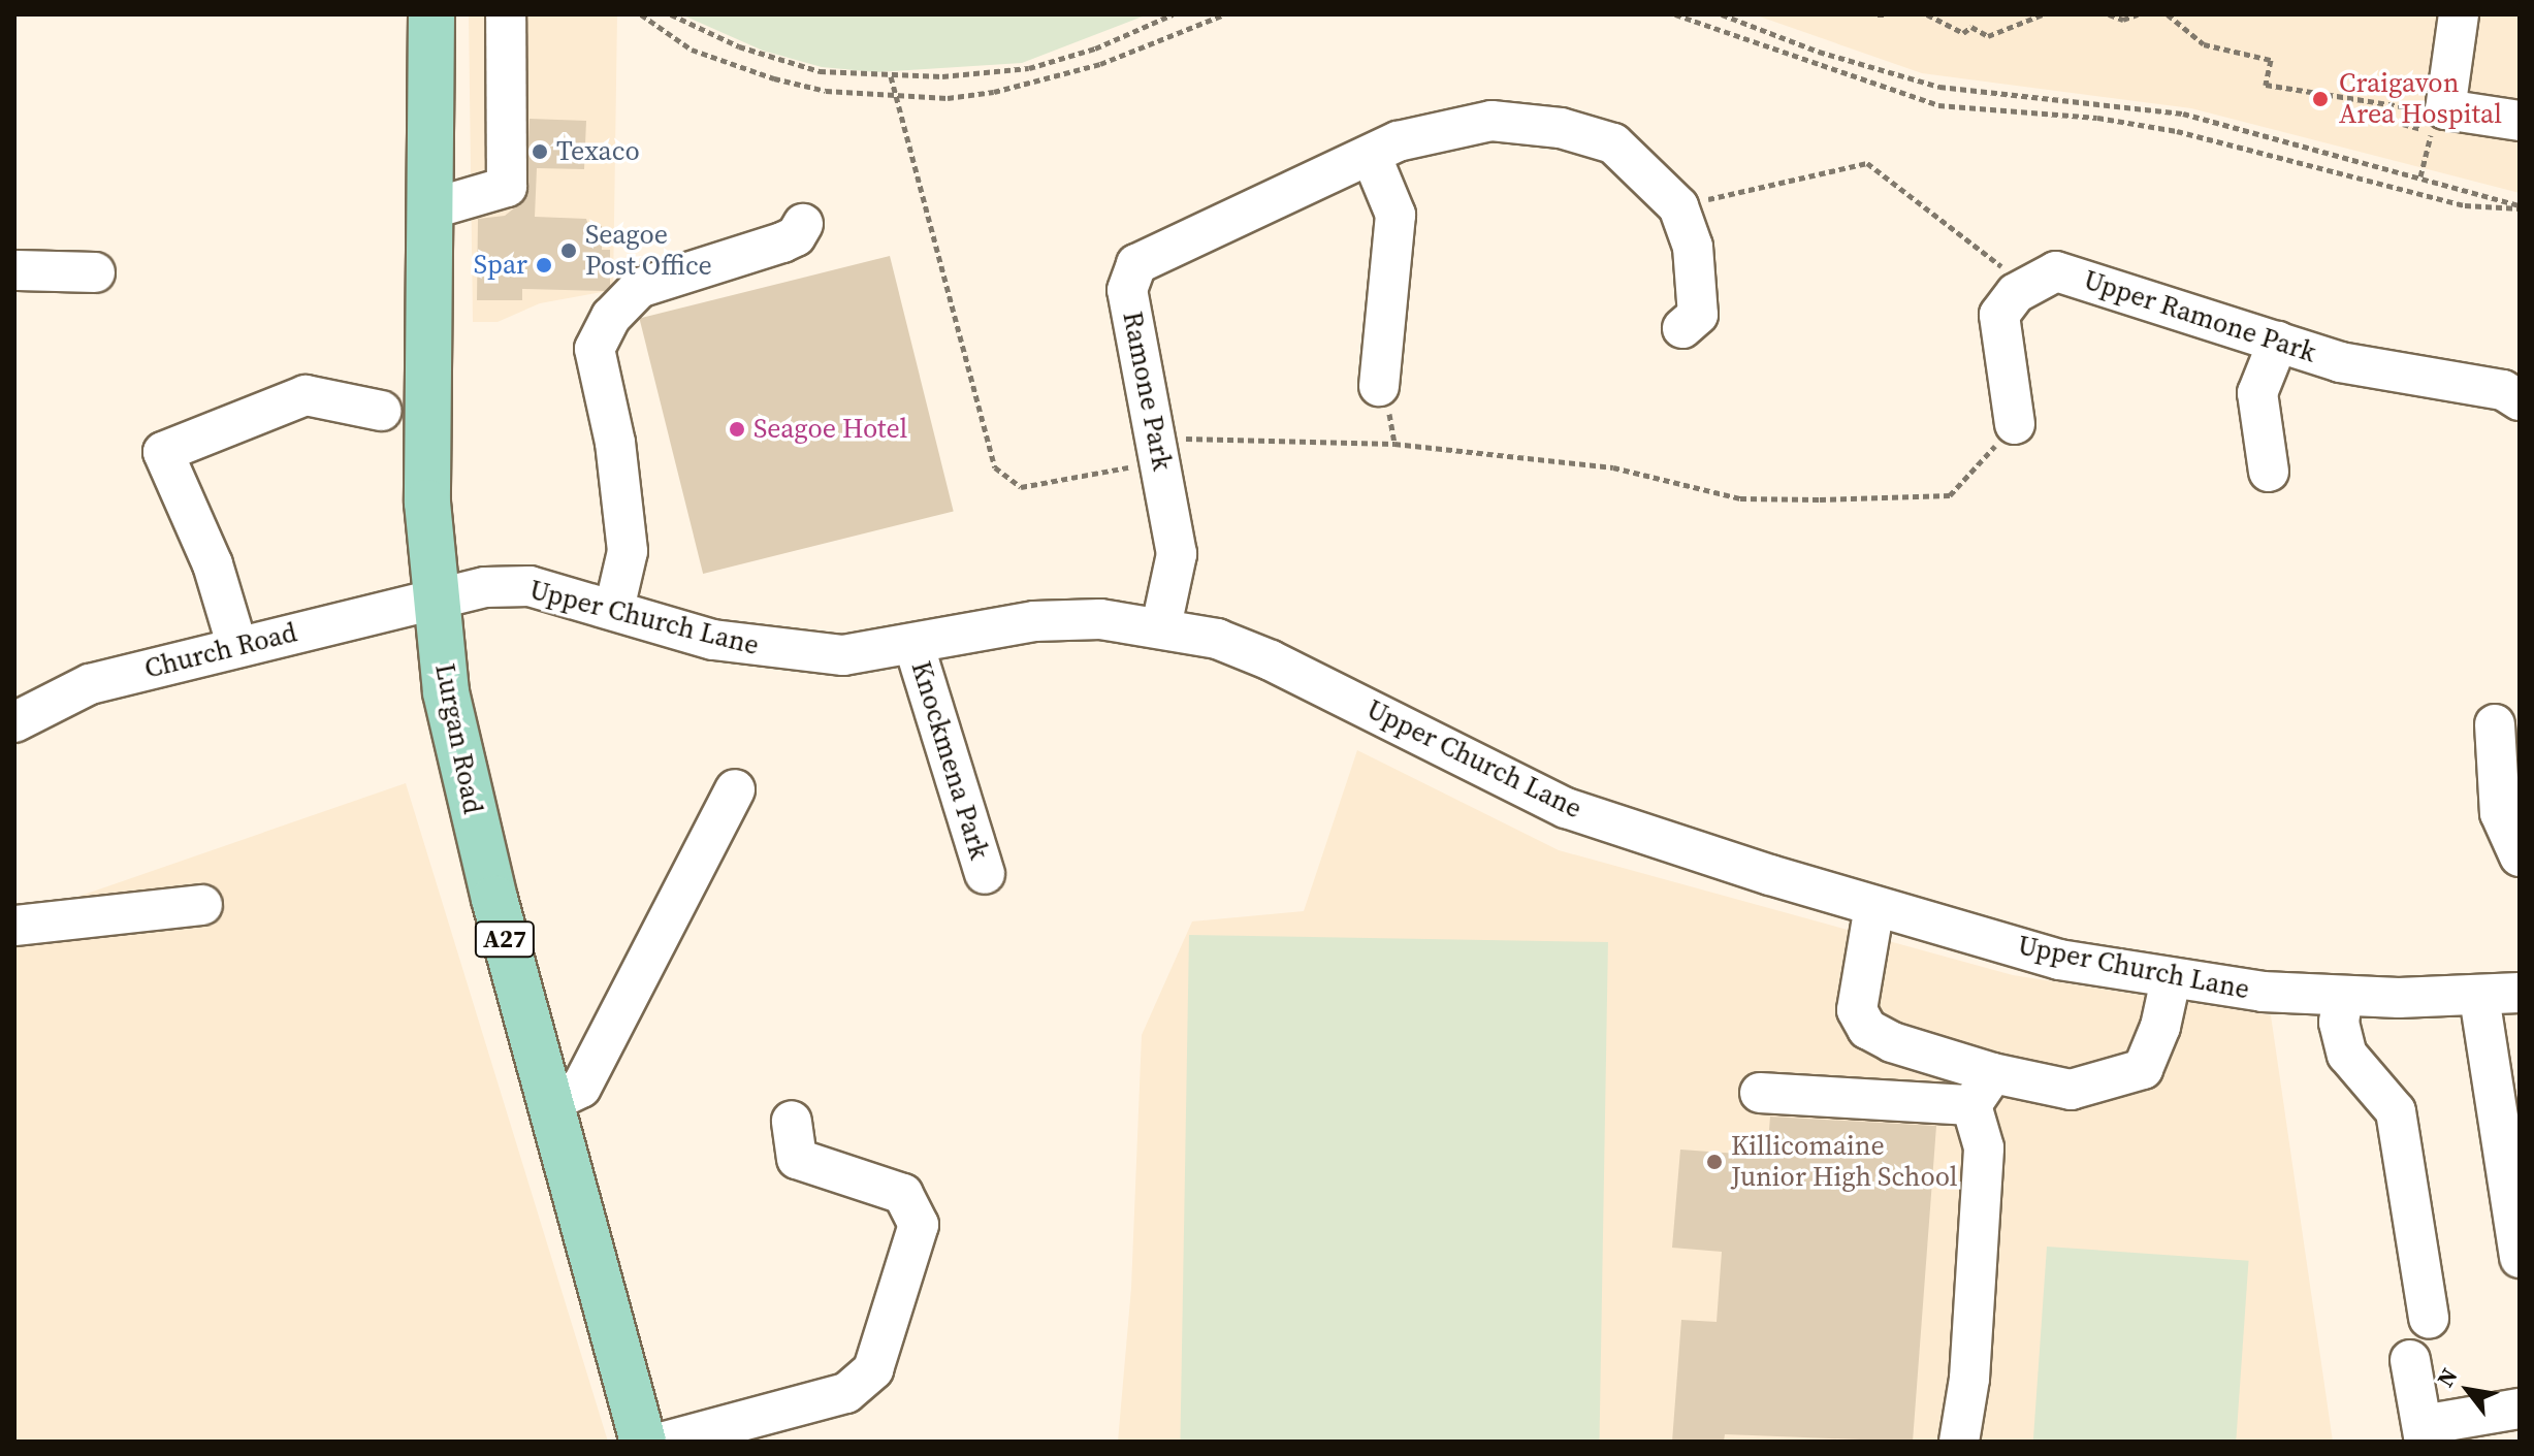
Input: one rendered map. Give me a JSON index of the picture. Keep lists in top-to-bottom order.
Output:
{
  "streets": {
    "main road": ["Lurgan Road", "A27"],
    "street": [
      "Upper Ramone Park",
      "Ramone Park",
      "Upper Church Lane",
      "Church Road",
      "Knockmena Park"
    ]
  },
  "crossings": [
    ["Ramone Park", "Upper Church Lane"],
    ["Upper Church Lane", "Church Road"],
    ["Upper Church Lane", "Lurgan Road"],
    ["Upper Church Lane", "Knockmena Park"],
    ["Church Road", "Lurgan Road"]
  ],
  "places": [
    "Craigavon Area Hospital",
    "Texaco",
    "Seagoe Post Office",
    "Spar",
    "Seagoe Hotel",
    "Killicomaine Junior High School"
  ],
  "north": "top left"
}
